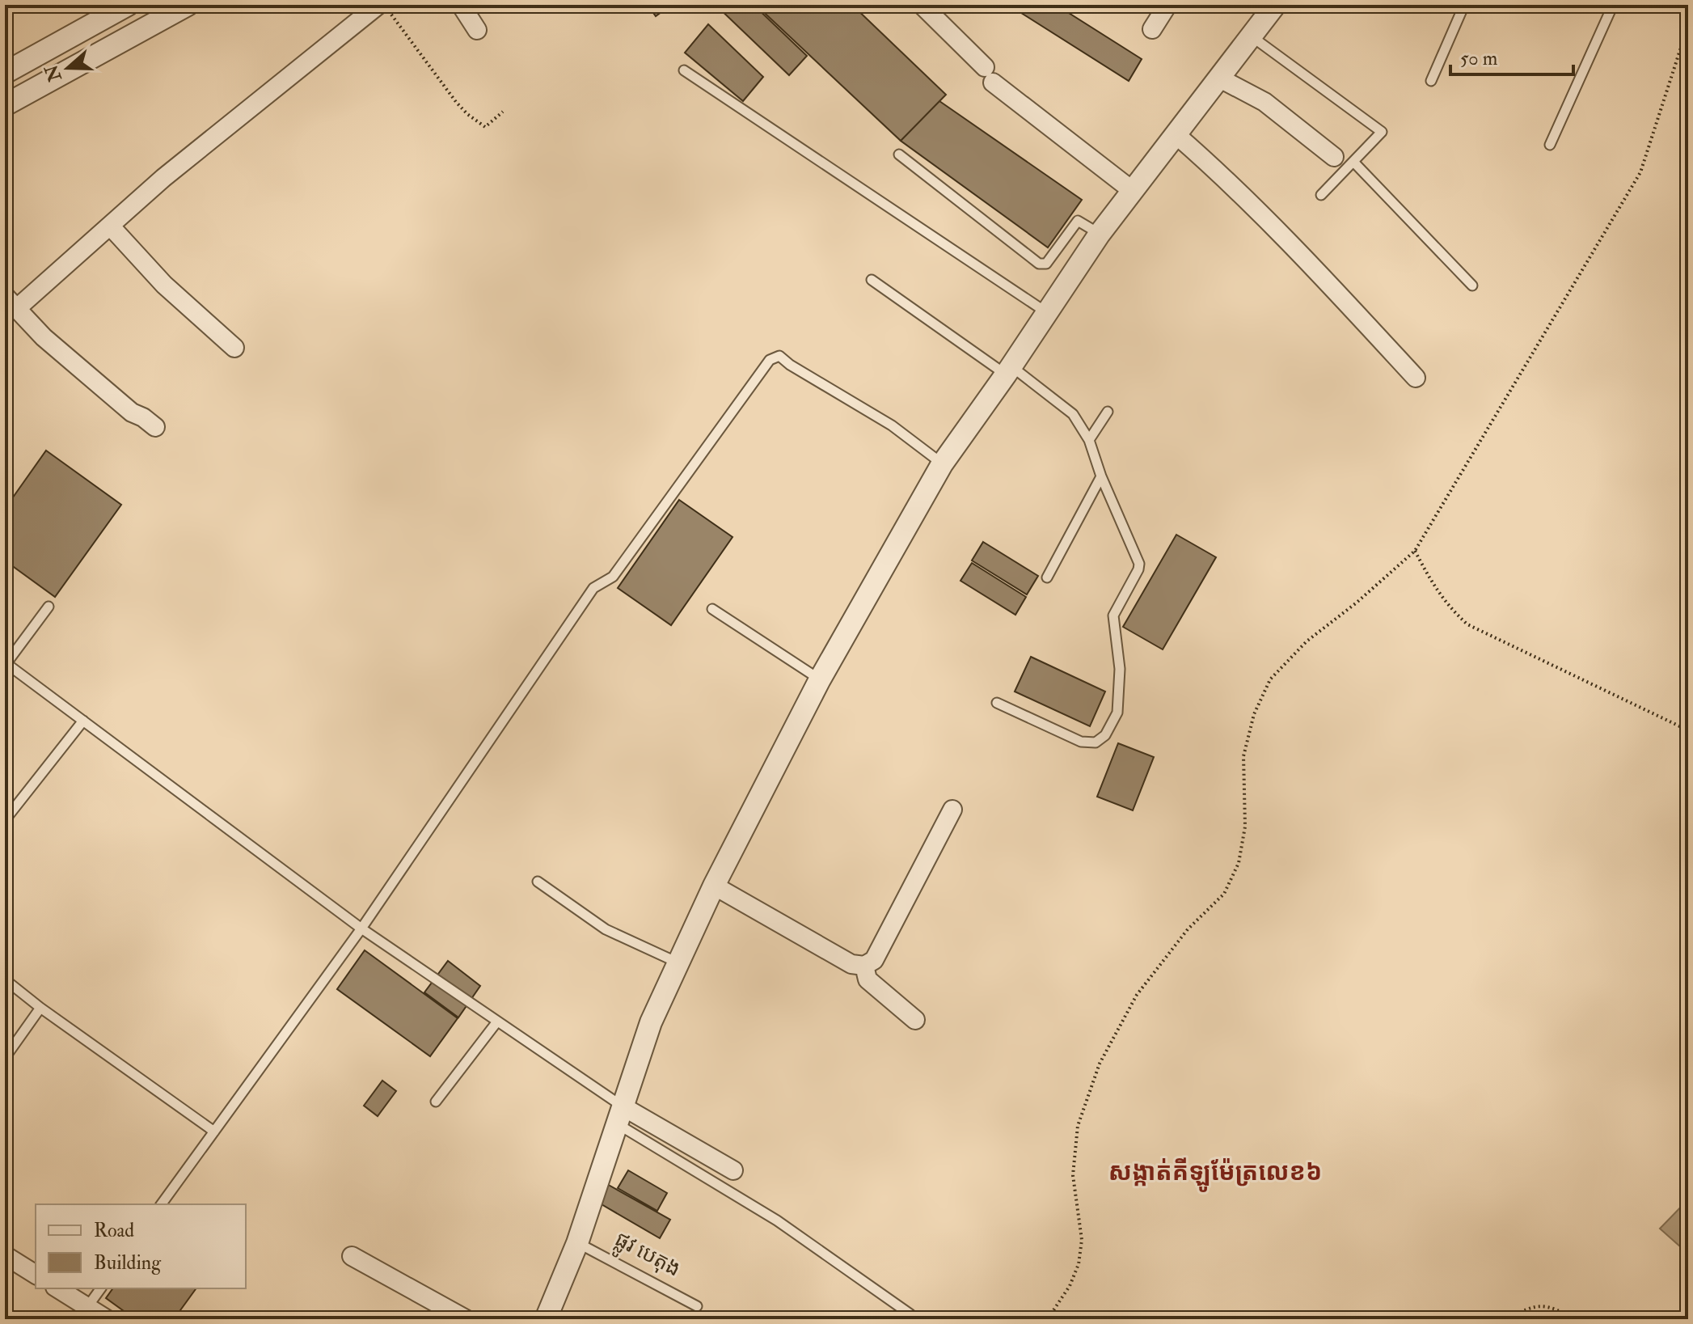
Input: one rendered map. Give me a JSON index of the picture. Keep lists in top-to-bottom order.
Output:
{
  "streets": {
    "lane": ["ផ្លូវ បេតុង"]
  },
  "districts": ["សង្កាត់គីឡូម៉ែត្រលេខ៦"],
  "legend": ["Road", "Building"],
  "scale_bar": "50 m",
  "north": "left"
}
